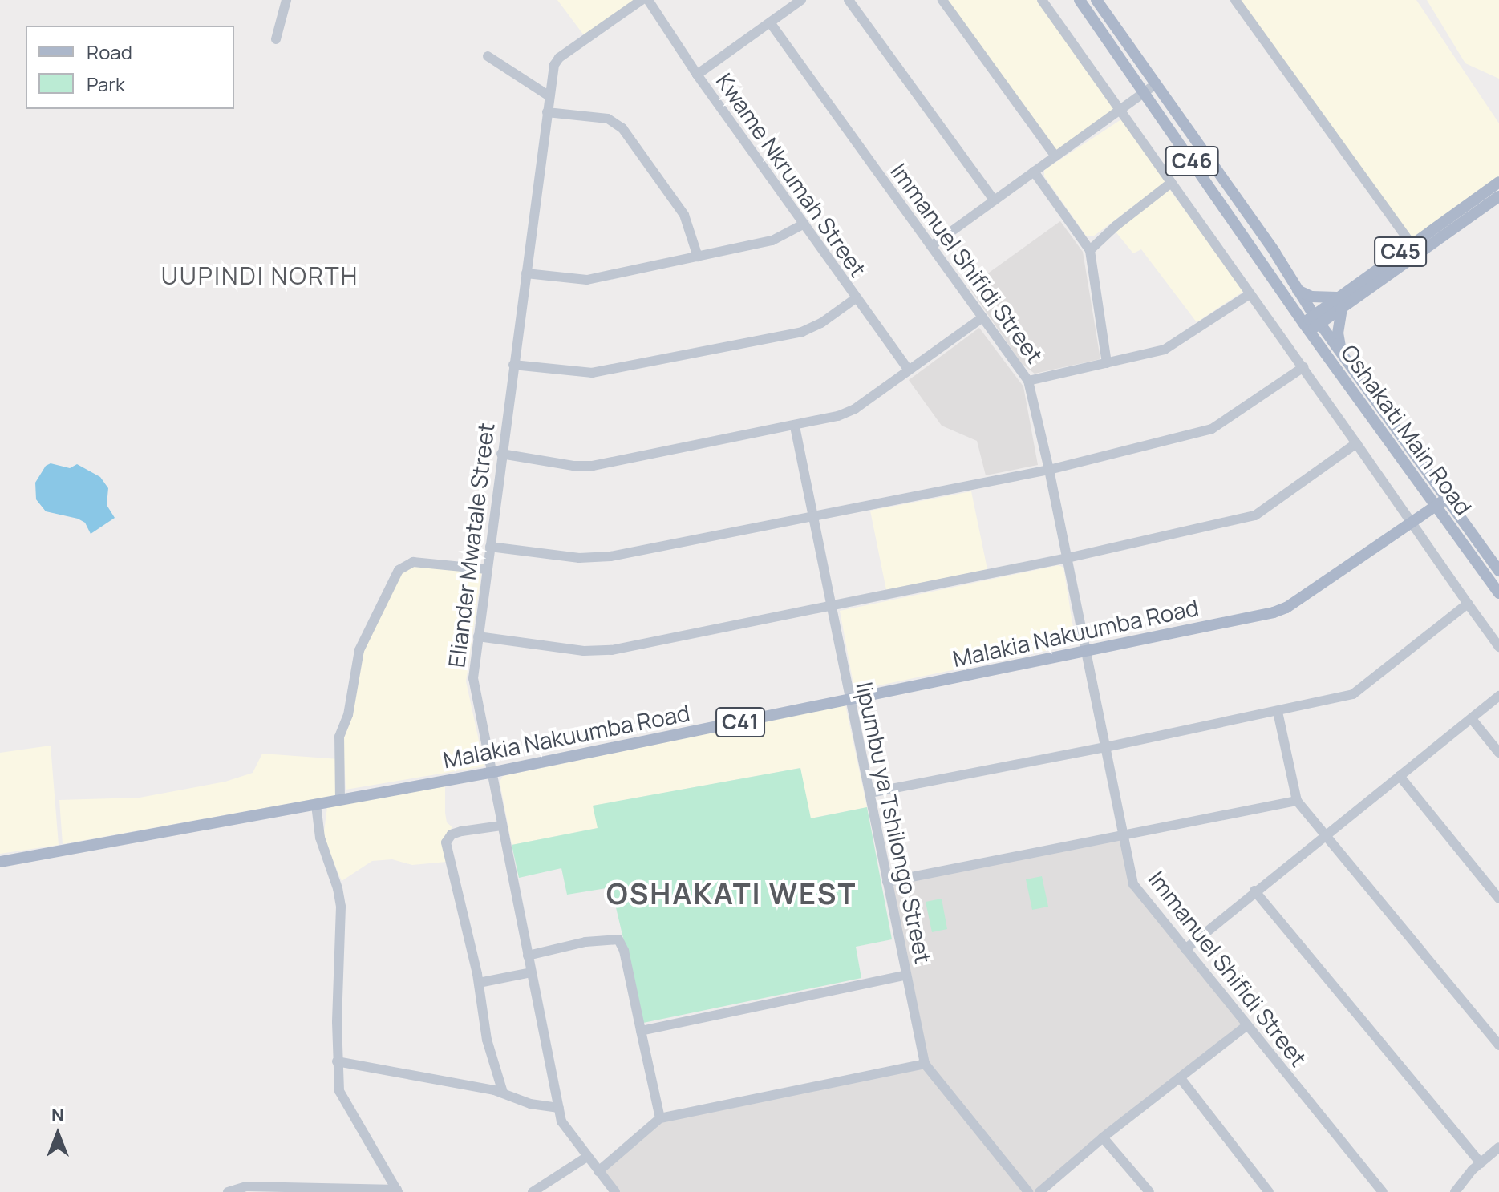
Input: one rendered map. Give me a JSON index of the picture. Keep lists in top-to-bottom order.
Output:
{
  "streets": {
    "main road": [
      "C46",
      "C45",
      "Oshakati Main Road",
      "Malakia Nakuumba Road",
      "C41"
    ],
    "street": [
      "Kwame Nkrumah Street",
      "Immanuel Shifidi Street",
      "Eliander Mwatale Street",
      "Iipumbu ya Tshilongo Street"
    ]
  },
  "crossings": [
    ["C46", "C45"],
    ["C46", "Oshakati Main Road"],
    ["C45", "Oshakati Main Road"],
    ["Immanuel Shifidi Street", "Malakia Nakuumba Road"],
    ["Oshakati Main Road", "Malakia Nakuumba Road"],
    ["Eliander Mwatale Street", "Malakia Nakuumba Road"],
    ["Malakia Nakuumba Road", "Iipumbu ya Tshilongo Street"]
  ],
  "districts": ["UUPINDI NORTH", "OSHAKATI WEST"],
  "legend": ["Road", "Park"],
  "north": "top"
}
